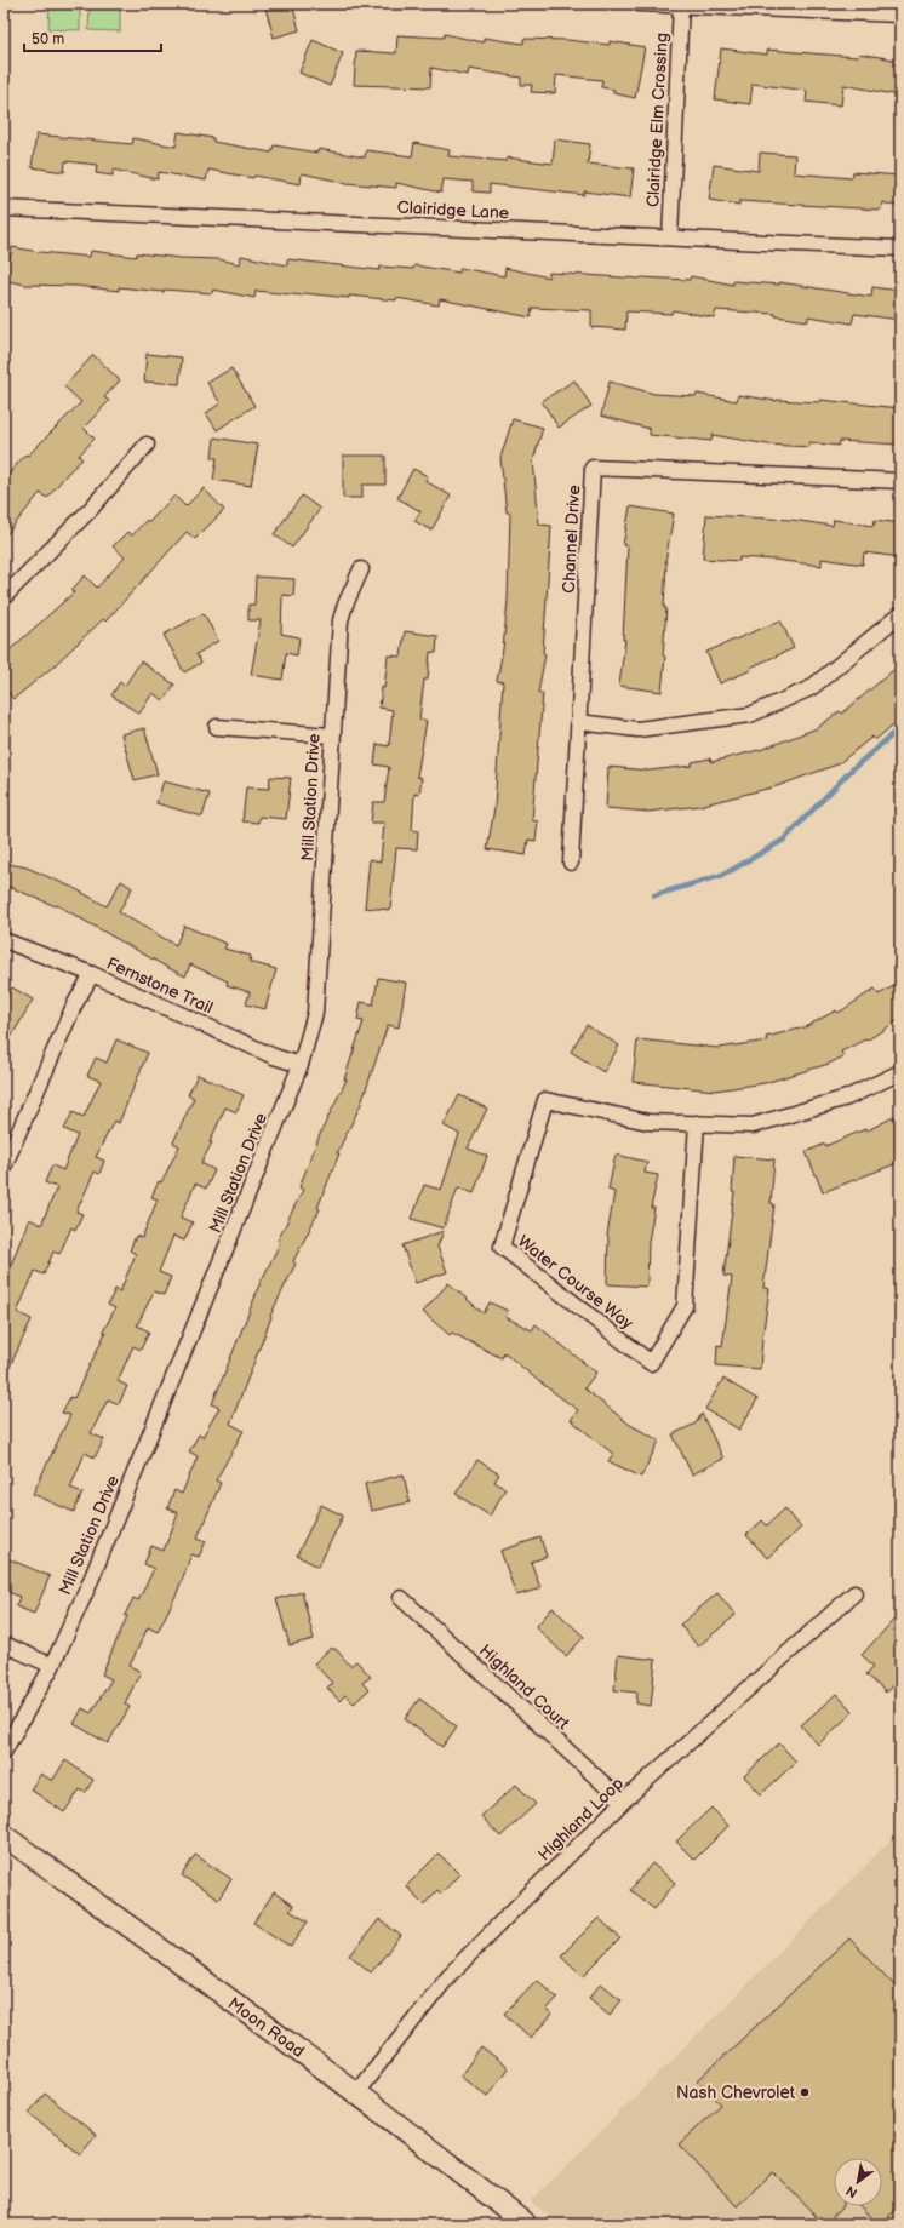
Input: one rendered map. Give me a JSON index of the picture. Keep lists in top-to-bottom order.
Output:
{
  "streets": {
    "street": [
      "Clairidge Elm Crossing",
      "Clairidge Lane",
      "Channel Drive",
      "Mill Station Drive",
      "Fernstone Trail",
      "Water Course Way",
      "Highland Court",
      "Highland Loop",
      "Moon Road"
    ]
  },
  "crossings": [
    ["Clairidge Elm Crossing", "Clairidge Lane"],
    ["Mill Station Drive", "Fernstone Trail"],
    ["Highland Court", "Highland Loop"],
    ["Highland Loop", "Moon Road"]
  ],
  "places": ["Nash Chevrolet"],
  "scale_bar": "50 m",
  "north": "bottom left"
}
